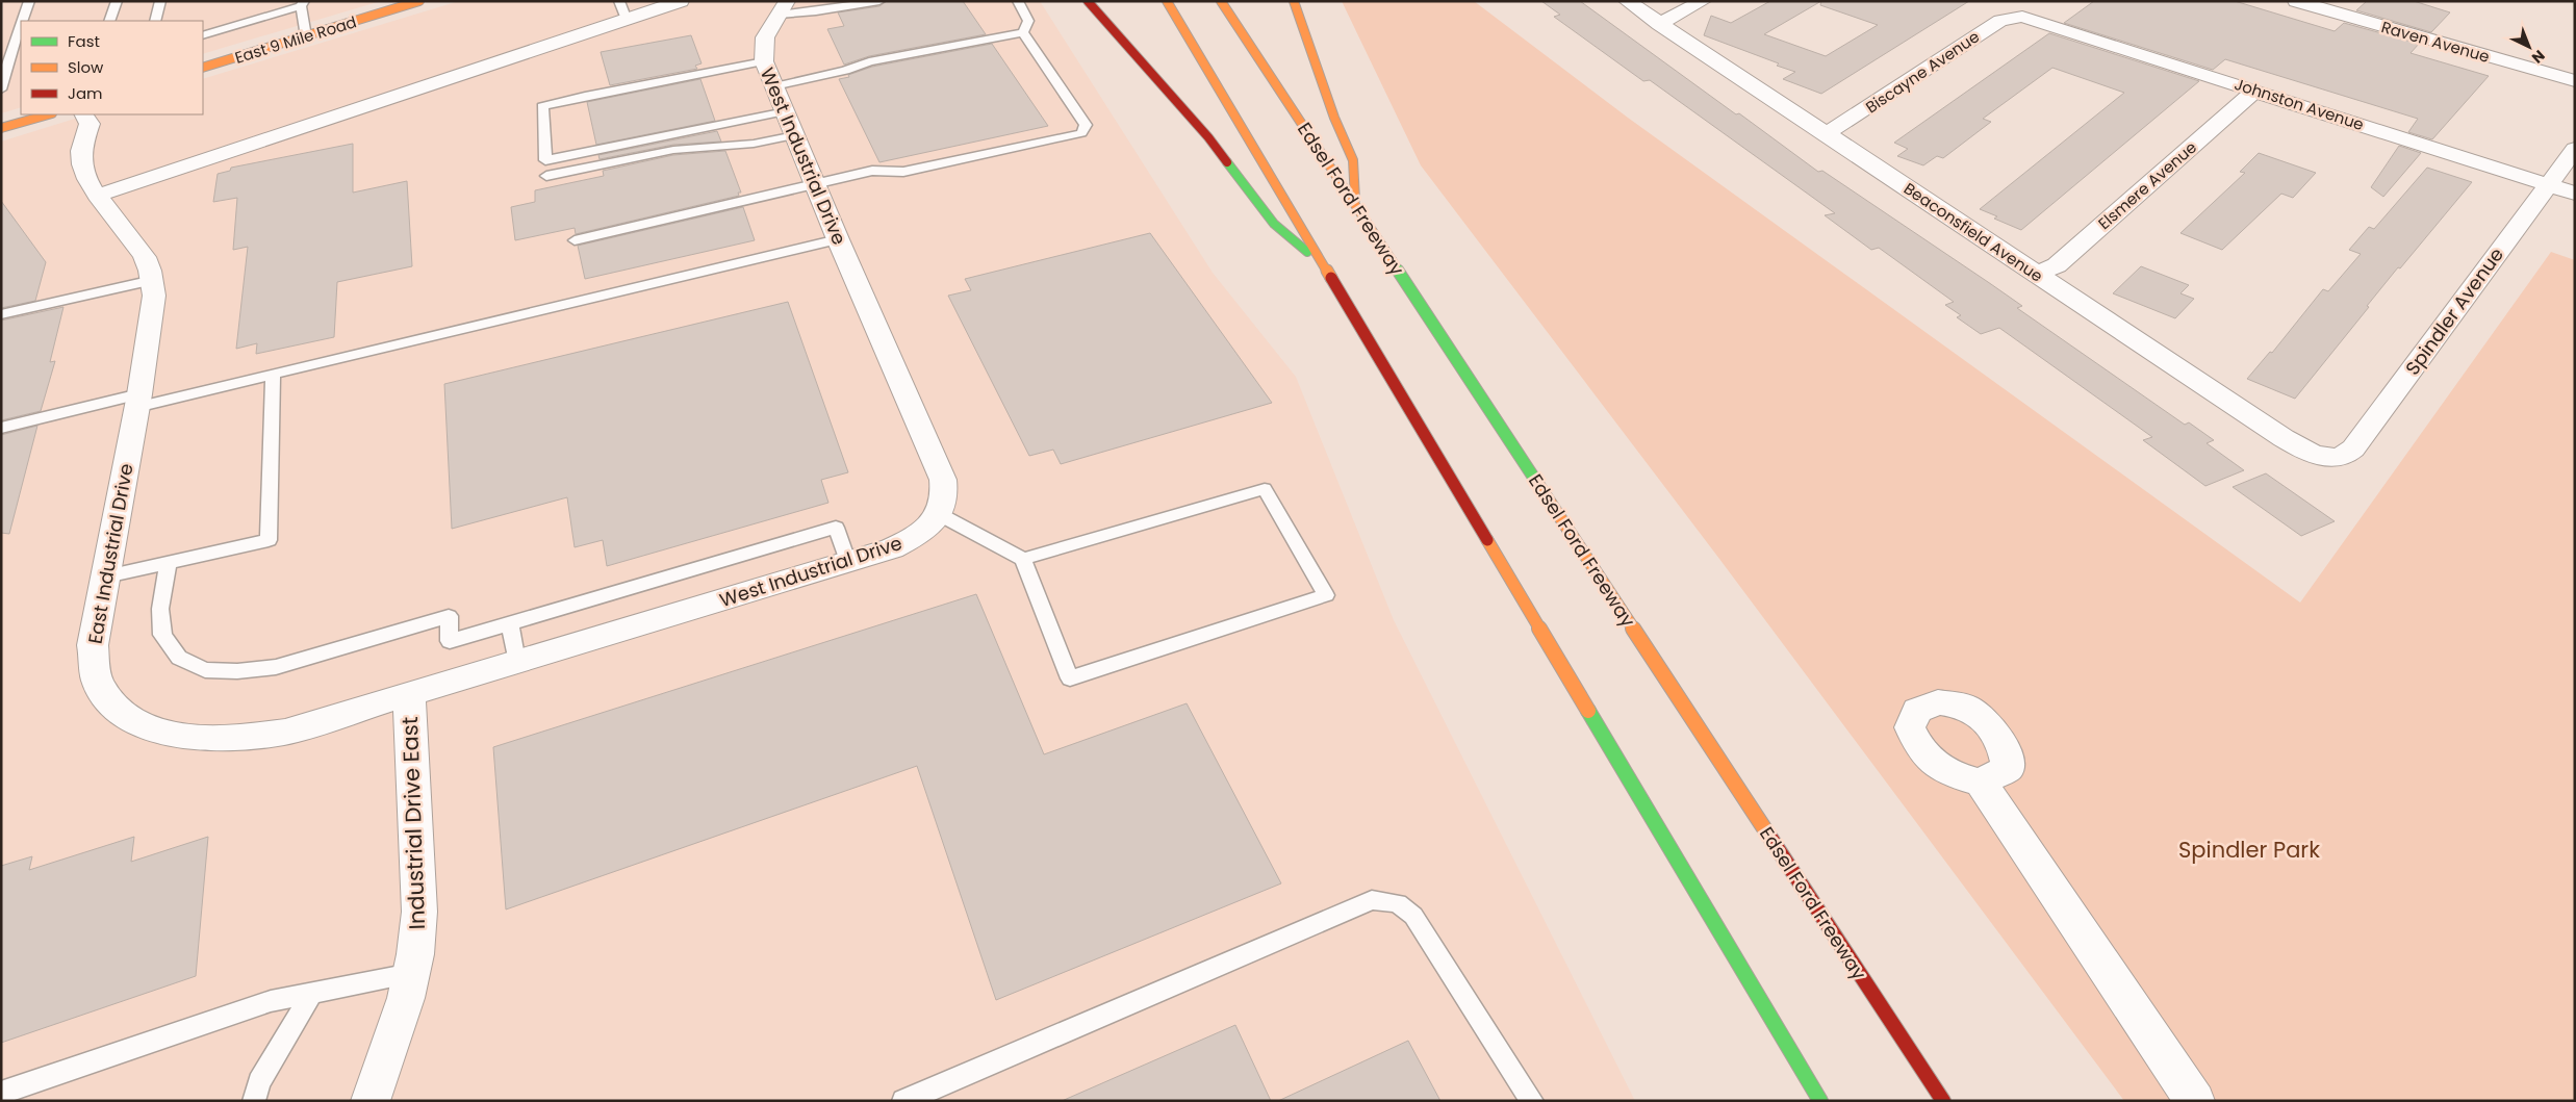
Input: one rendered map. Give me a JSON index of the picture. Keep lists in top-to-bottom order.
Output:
{
  "streets": {
    "main road": ["East 9 Mile Road", "Edsel Ford Freeway"],
    "street": [
      "Raven Avenue",
      "Biscayne Avenue",
      "Johnston Avenue",
      "West Industrial Drive",
      "Elsmere Avenue",
      "Beaconsfield Avenue",
      "Spindler Avenue",
      "East Industrial Drive",
      "Industrial Drive East"
    ]
  },
  "crossings": [
    ["Biscayne Avenue", "Johnston Avenue"],
    ["Biscayne Avenue", "Beaconsfield Avenue"],
    ["Johnston Avenue", "Elsmere Avenue"],
    ["Johnston Avenue", "Spindler Avenue"],
    ["West Industrial Drive", "East Industrial Drive"],
    ["West Industrial Drive", "Industrial Drive East"],
    ["Elsmere Avenue", "Beaconsfield Avenue"],
    ["Beaconsfield Avenue", "Spindler Avenue"],
    ["East Industrial Drive", "Industrial Drive East"]
  ],
  "parks": ["Spindler Park"],
  "legend": ["Fast", "Slow", "Jam"],
  "north": "bottom right"
}
